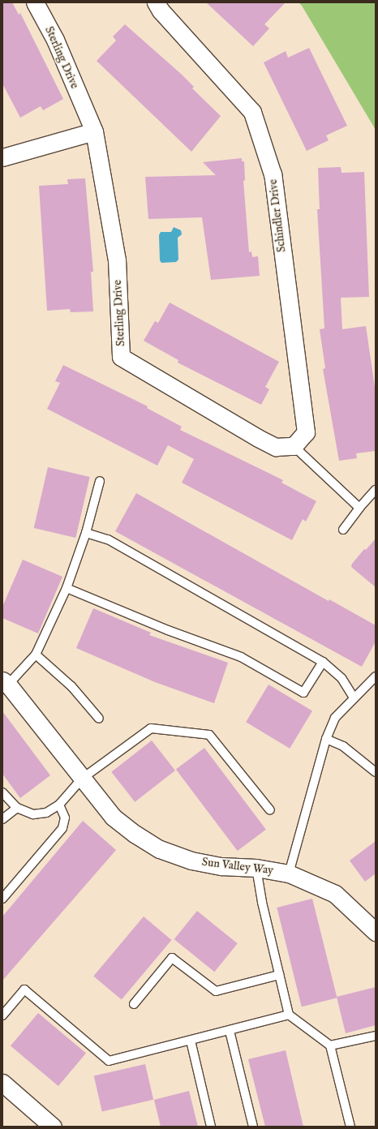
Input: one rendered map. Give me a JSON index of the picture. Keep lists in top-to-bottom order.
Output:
{
  "streets": {
    "street": ["Sterling Drive", "Schindler Drive", "Sun Valley Way"]
  },
  "crossings": [
    ["Sterling Drive", "Schindler Drive"]
  ]
}
